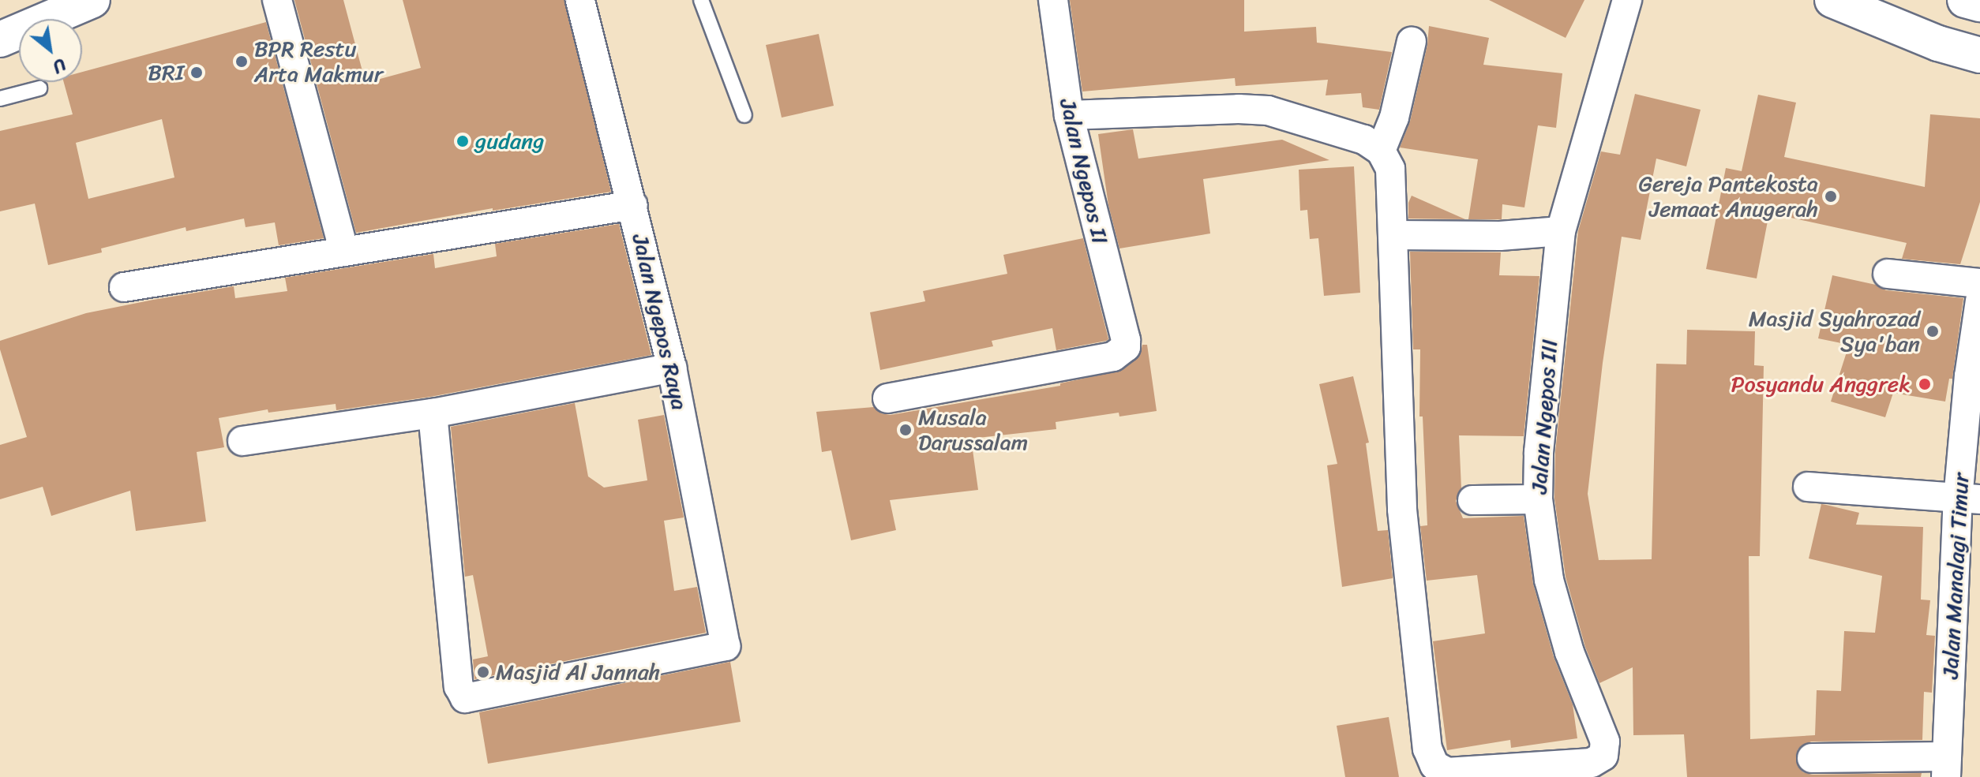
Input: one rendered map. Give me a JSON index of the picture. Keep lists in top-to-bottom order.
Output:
{
  "streets": {
    "street": [
      "Jalan Ngepos II",
      "Jalan Ngepos Raya",
      "Jalan Ngepos III",
      "Jalan Manalagi Timur"
    ]
  },
  "places": [
    "BPR Restu Arta Makmur",
    "BRI",
    "gudang",
    "Gereja Pantekosta Jemaat Anugerah",
    "Masjid Syahrozad Sya'ban",
    "Posyandu Anggrek",
    "Musala Darussalam",
    "Masjid Al Jannah"
  ],
  "north": "bottom right"
}
